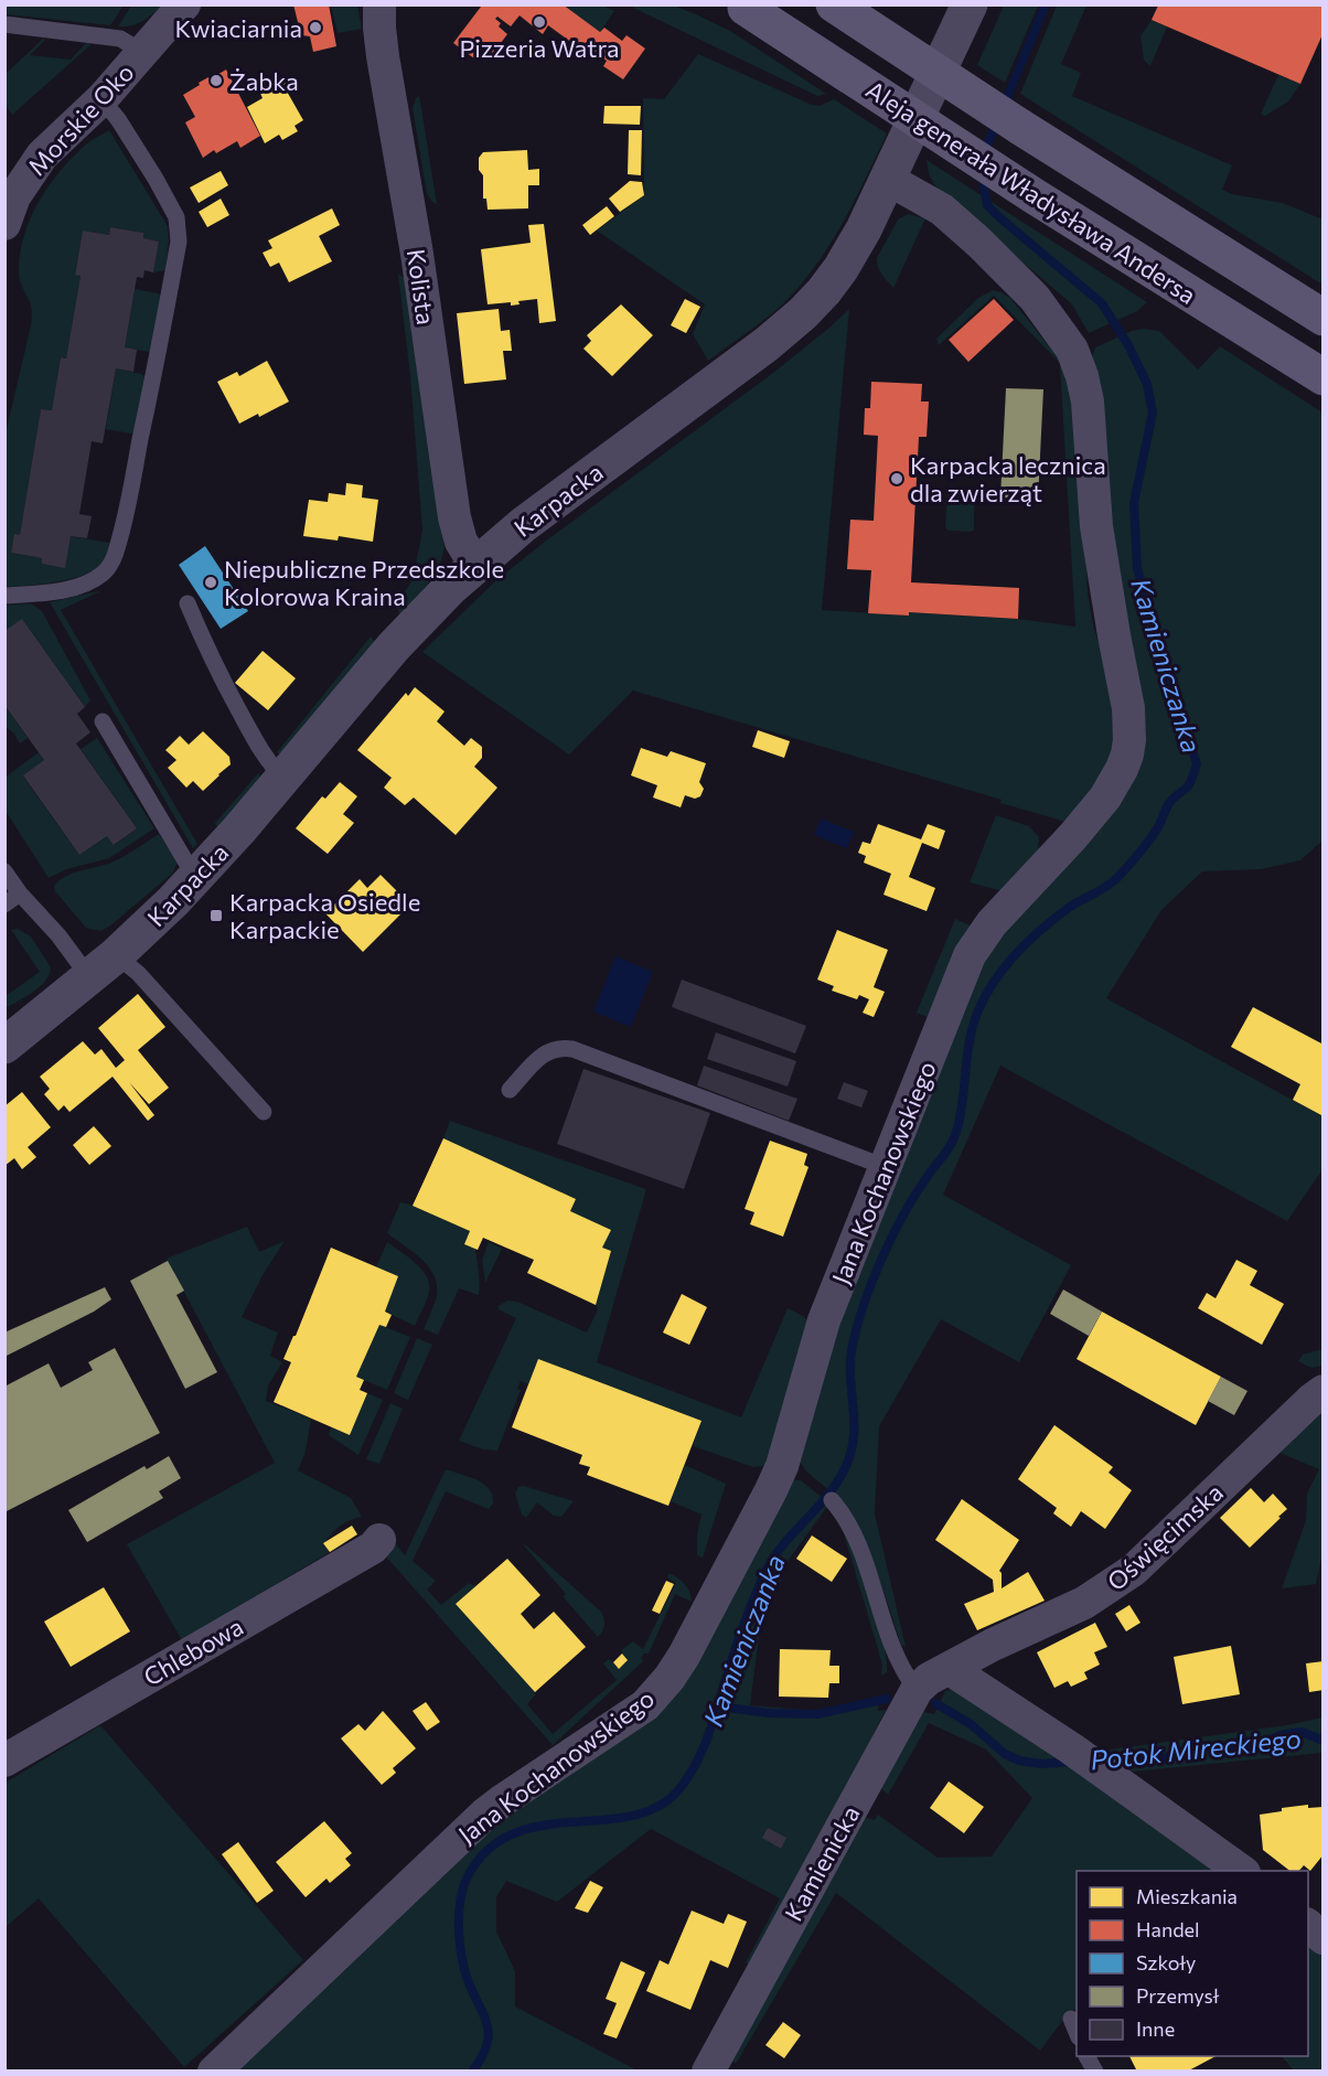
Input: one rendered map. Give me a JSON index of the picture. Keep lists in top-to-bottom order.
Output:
{
  "streets": {
    "main road": ["Aleja generała Władysława Andersa"],
    "street": [
      "Morskie Oko",
      "Kolista",
      "Karpacka",
      "Jana Kochanowskiego",
      "Oświęcimska",
      "Chlebowa",
      "Kamienicka"
    ]
  },
  "crossings": [
    ["Kolista", "Karpacka"],
    ["Karpacka", "Jana Kochanowskiego"],
    ["Oświęcimska", "Kamienicka"]
  ],
  "water": ["Kamieniczanka", "Potok Mireckiego"],
  "places": {
    "other": [
      "Pizzeria Watra",
      "Kwiaciarnia",
      "Żabka",
      "Karpacka lecznica dla zwierząt",
      "Niepubliczne Przedszkole Kolorowa Kraina"
    ],
    "transit": ["Karpacka Osiedle Karpackie"]
  },
  "legend": [
    "Mieszkania",
    "Handel",
    "Szkoły",
    "Przemysł",
    "Inne"
  ]
}
